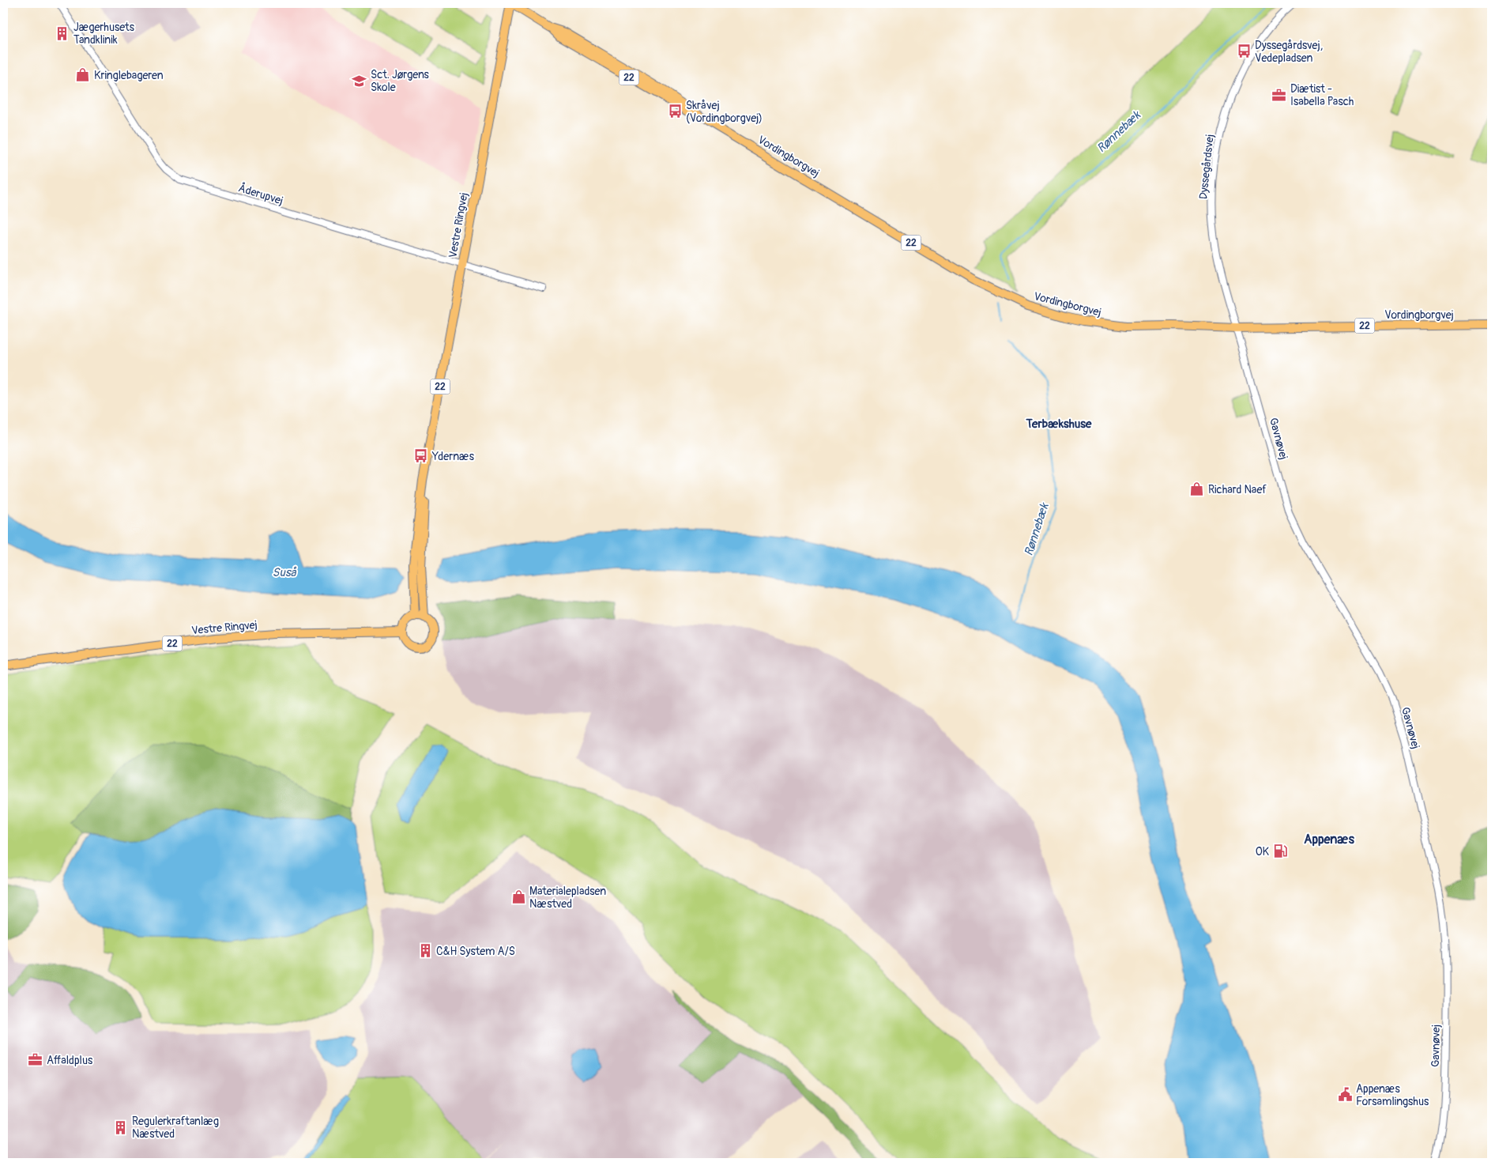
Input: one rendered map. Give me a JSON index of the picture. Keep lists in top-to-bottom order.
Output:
{
  "streets": {
    "main road": ["22", "Vordingborgvej", "Vestre Ringvej"],
    "street": ["Dyssegårdsvej", "Åderupvej", "Gavnøvej"]
  },
  "crossings": [
    ["22", "Vestre Ringvej"],
    ["Vordingborgvej", "Dyssegårdsvej"],
    ["Vordingborgvej", "Vestre Ringvej"],
    ["Vordingborgvej", "Gavnøvej"],
    ["Dyssegårdsvej", "Gavnøvej"],
    ["Åderupvej", "Vestre Ringvej"]
  ],
  "districts": ["Terbækshuse", "Appenæs"],
  "water": ["Rønnebæk", "Suså"],
  "places": {
    "building": ["Jægerhusets Tandklinik", "C&H System A/S", "Regulerkraftanlæg Næstved"],
    "bus stop": ["Dyssegårdsvej, Vedepladsen", "Skråvej (Vordingborgvej)", "Ydernæs"],
    "shop": ["Kringlebageren", "Richard Naef", "Materialepladsen Næstved"],
    "school or university": ["Sct. Jørgens Skole"],
    "office": ["Diætist - Isabella Pasch", "Affaldplus"],
    "fuel station": ["OK"],
    "public building": ["Appenæs Forsamlingshus"]
  }
}
